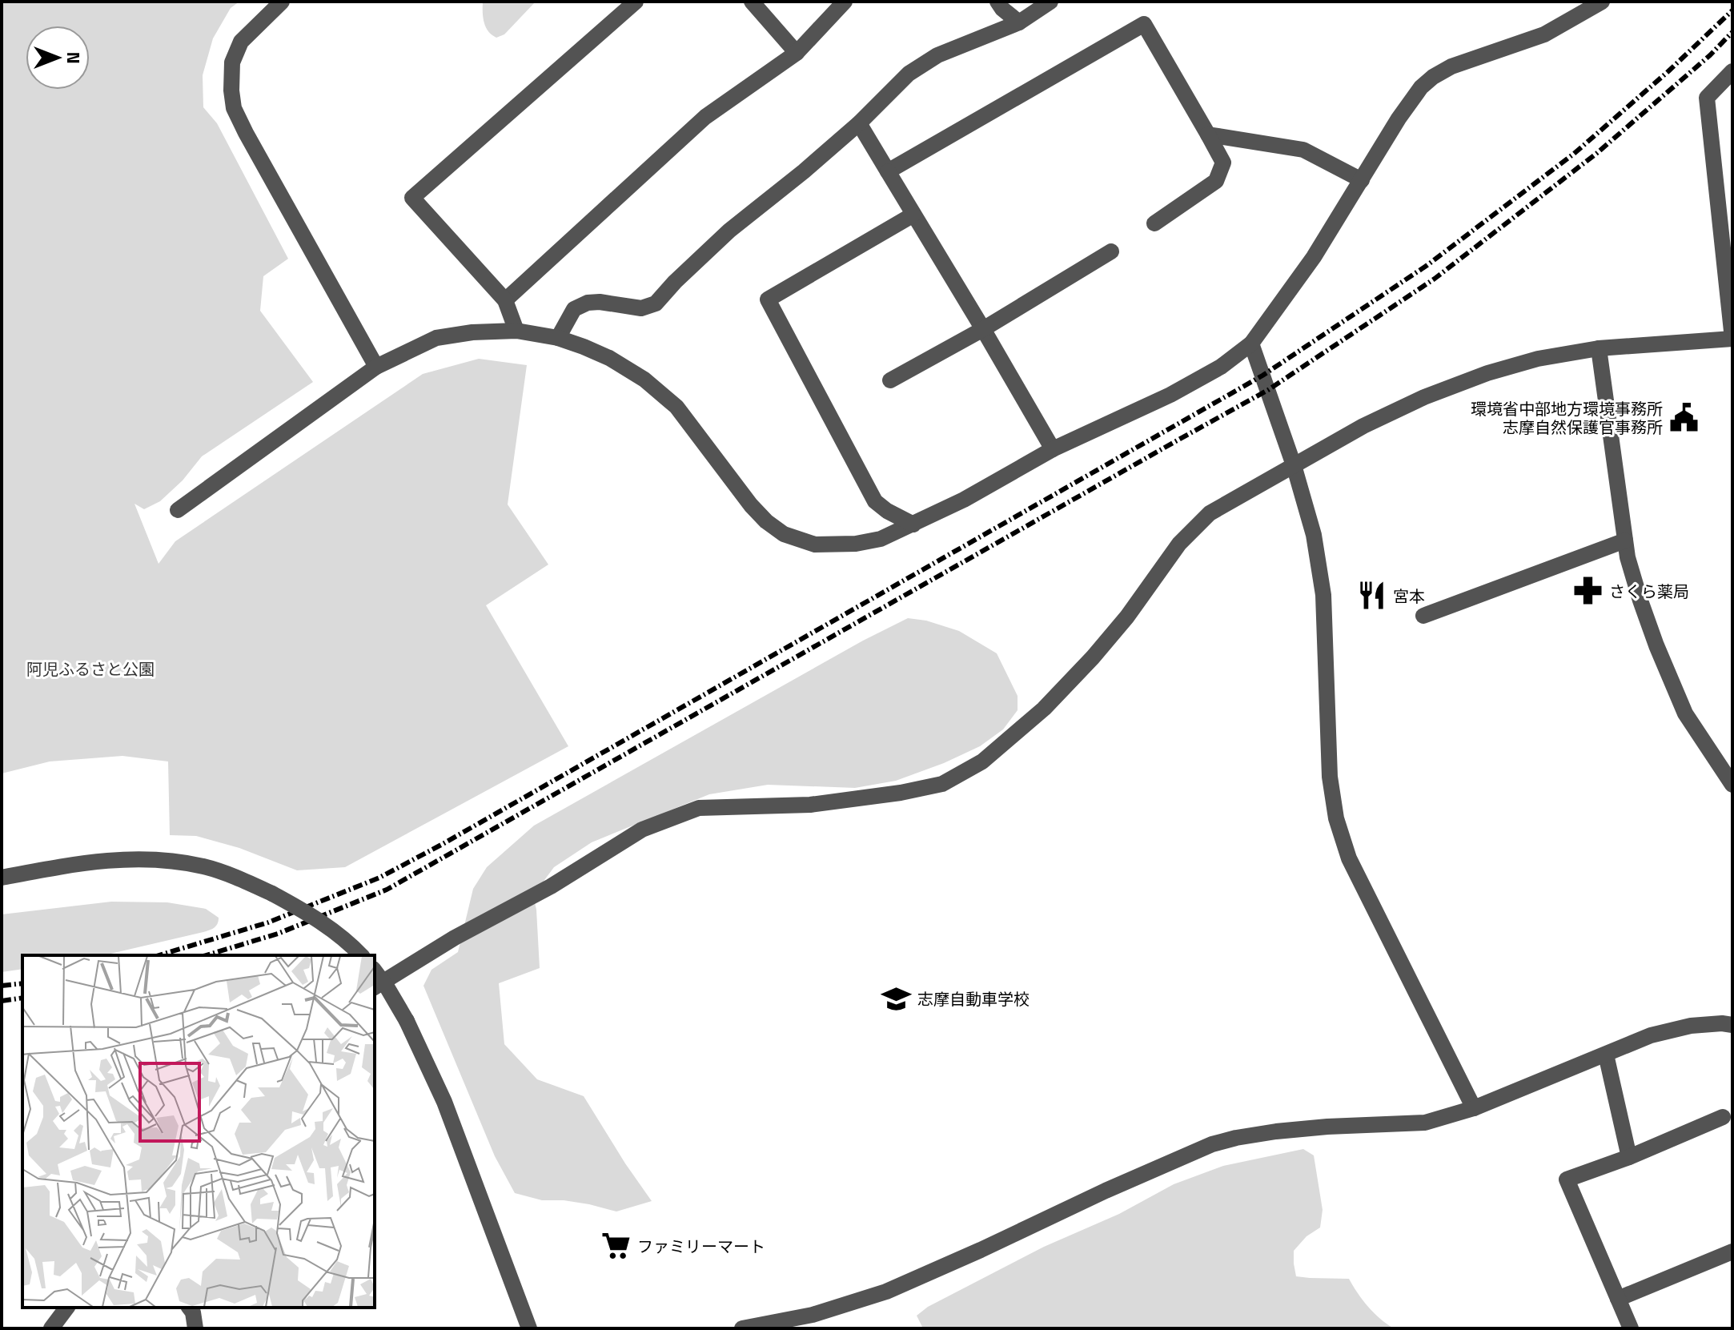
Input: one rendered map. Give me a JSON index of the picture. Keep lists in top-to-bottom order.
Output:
{
  "parks": ["阿児ふるさと公園"],
  "places": {
    "public building": ["環境省中部地方環境事務所 志摩自然保護官事務所"],
    "pharmacy": ["さくら薬局"],
    "restaurant": ["宮本"],
    "school or university": ["志摩自動車学校"],
    "supermarket": ["ファミリーマート"]
  },
  "north": "right"
}
